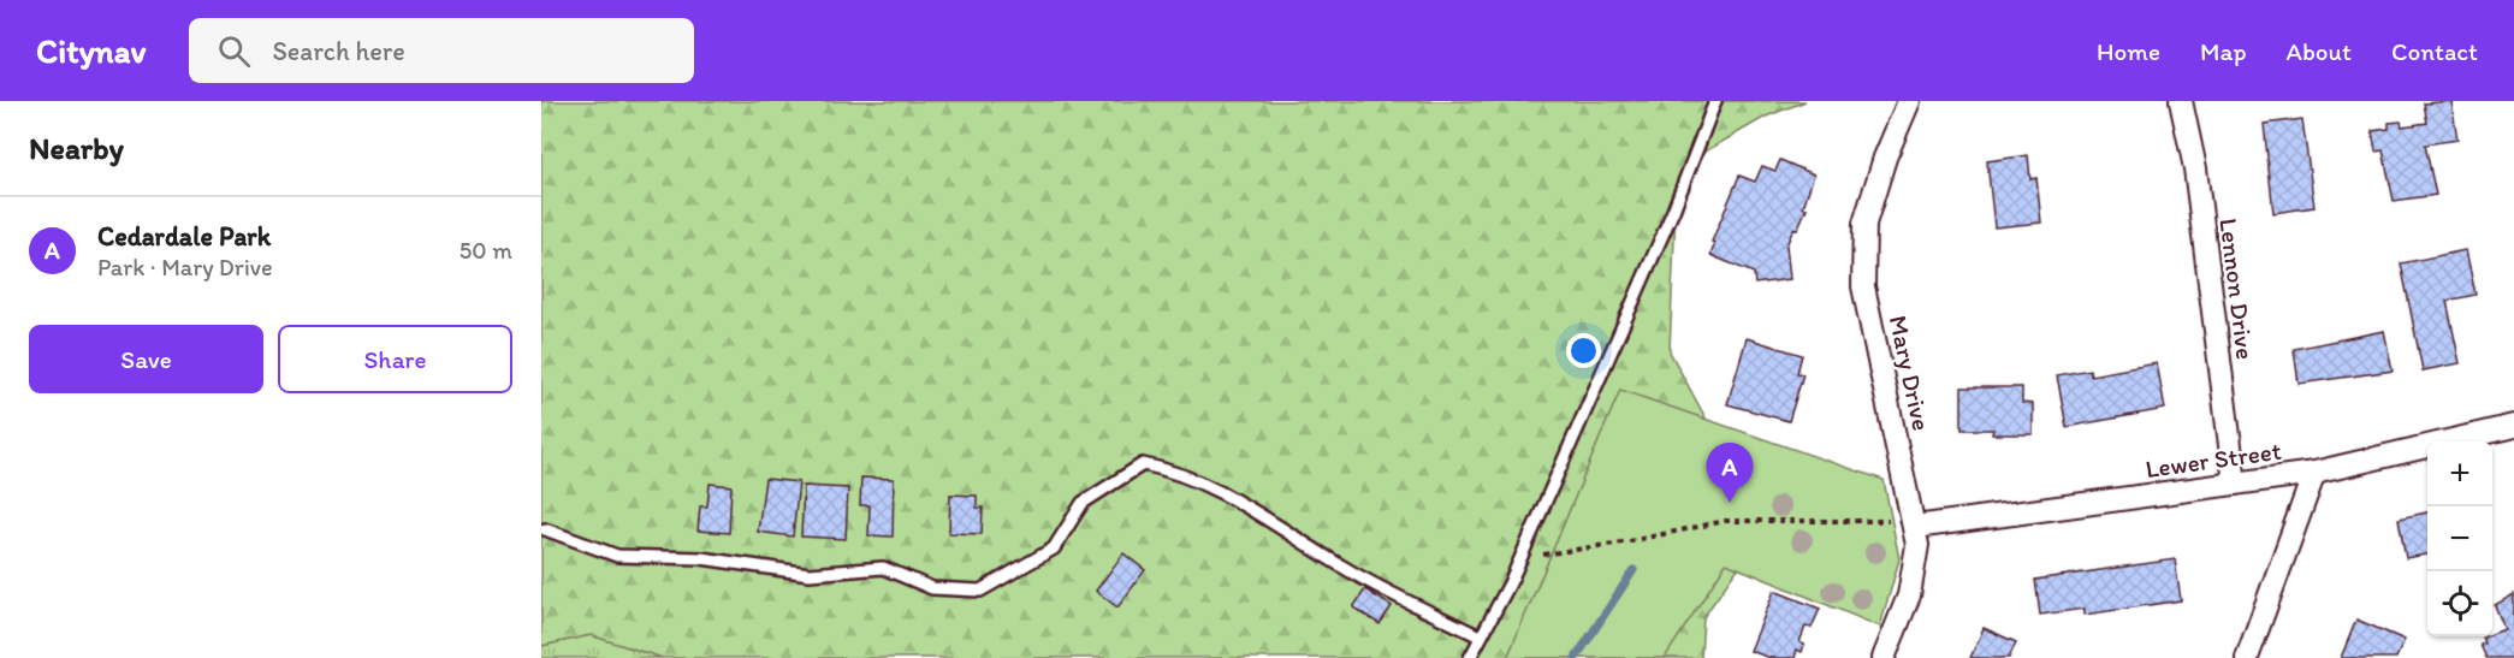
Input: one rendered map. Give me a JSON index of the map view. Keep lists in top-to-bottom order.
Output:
{
  "streets": {
    "street": ["Lennon Drive", "Mary Drive", "Lewer Street"]
  },
  "crossings": [
    ["Lennon Drive", "Lewer Street"],
    ["Mary Drive", "Lewer Street"]
  ],
  "page": {
    "header": "Citynav",
    "search": "Search here",
    "nav": [
      "Home",
      "Map",
      "About",
      "Contact"
    ],
    "heading": "Nearby",
    "list": [
      {
        "mark": "A",
        "name": "Cedardale Park",
        "note": "Park · Mary Drive",
        "value": "50 m"
      }
    ],
    "buttons": ["Save", "Share"],
    "map_buttons": ["+", "−"],
    "pins": "A"
  }
}
